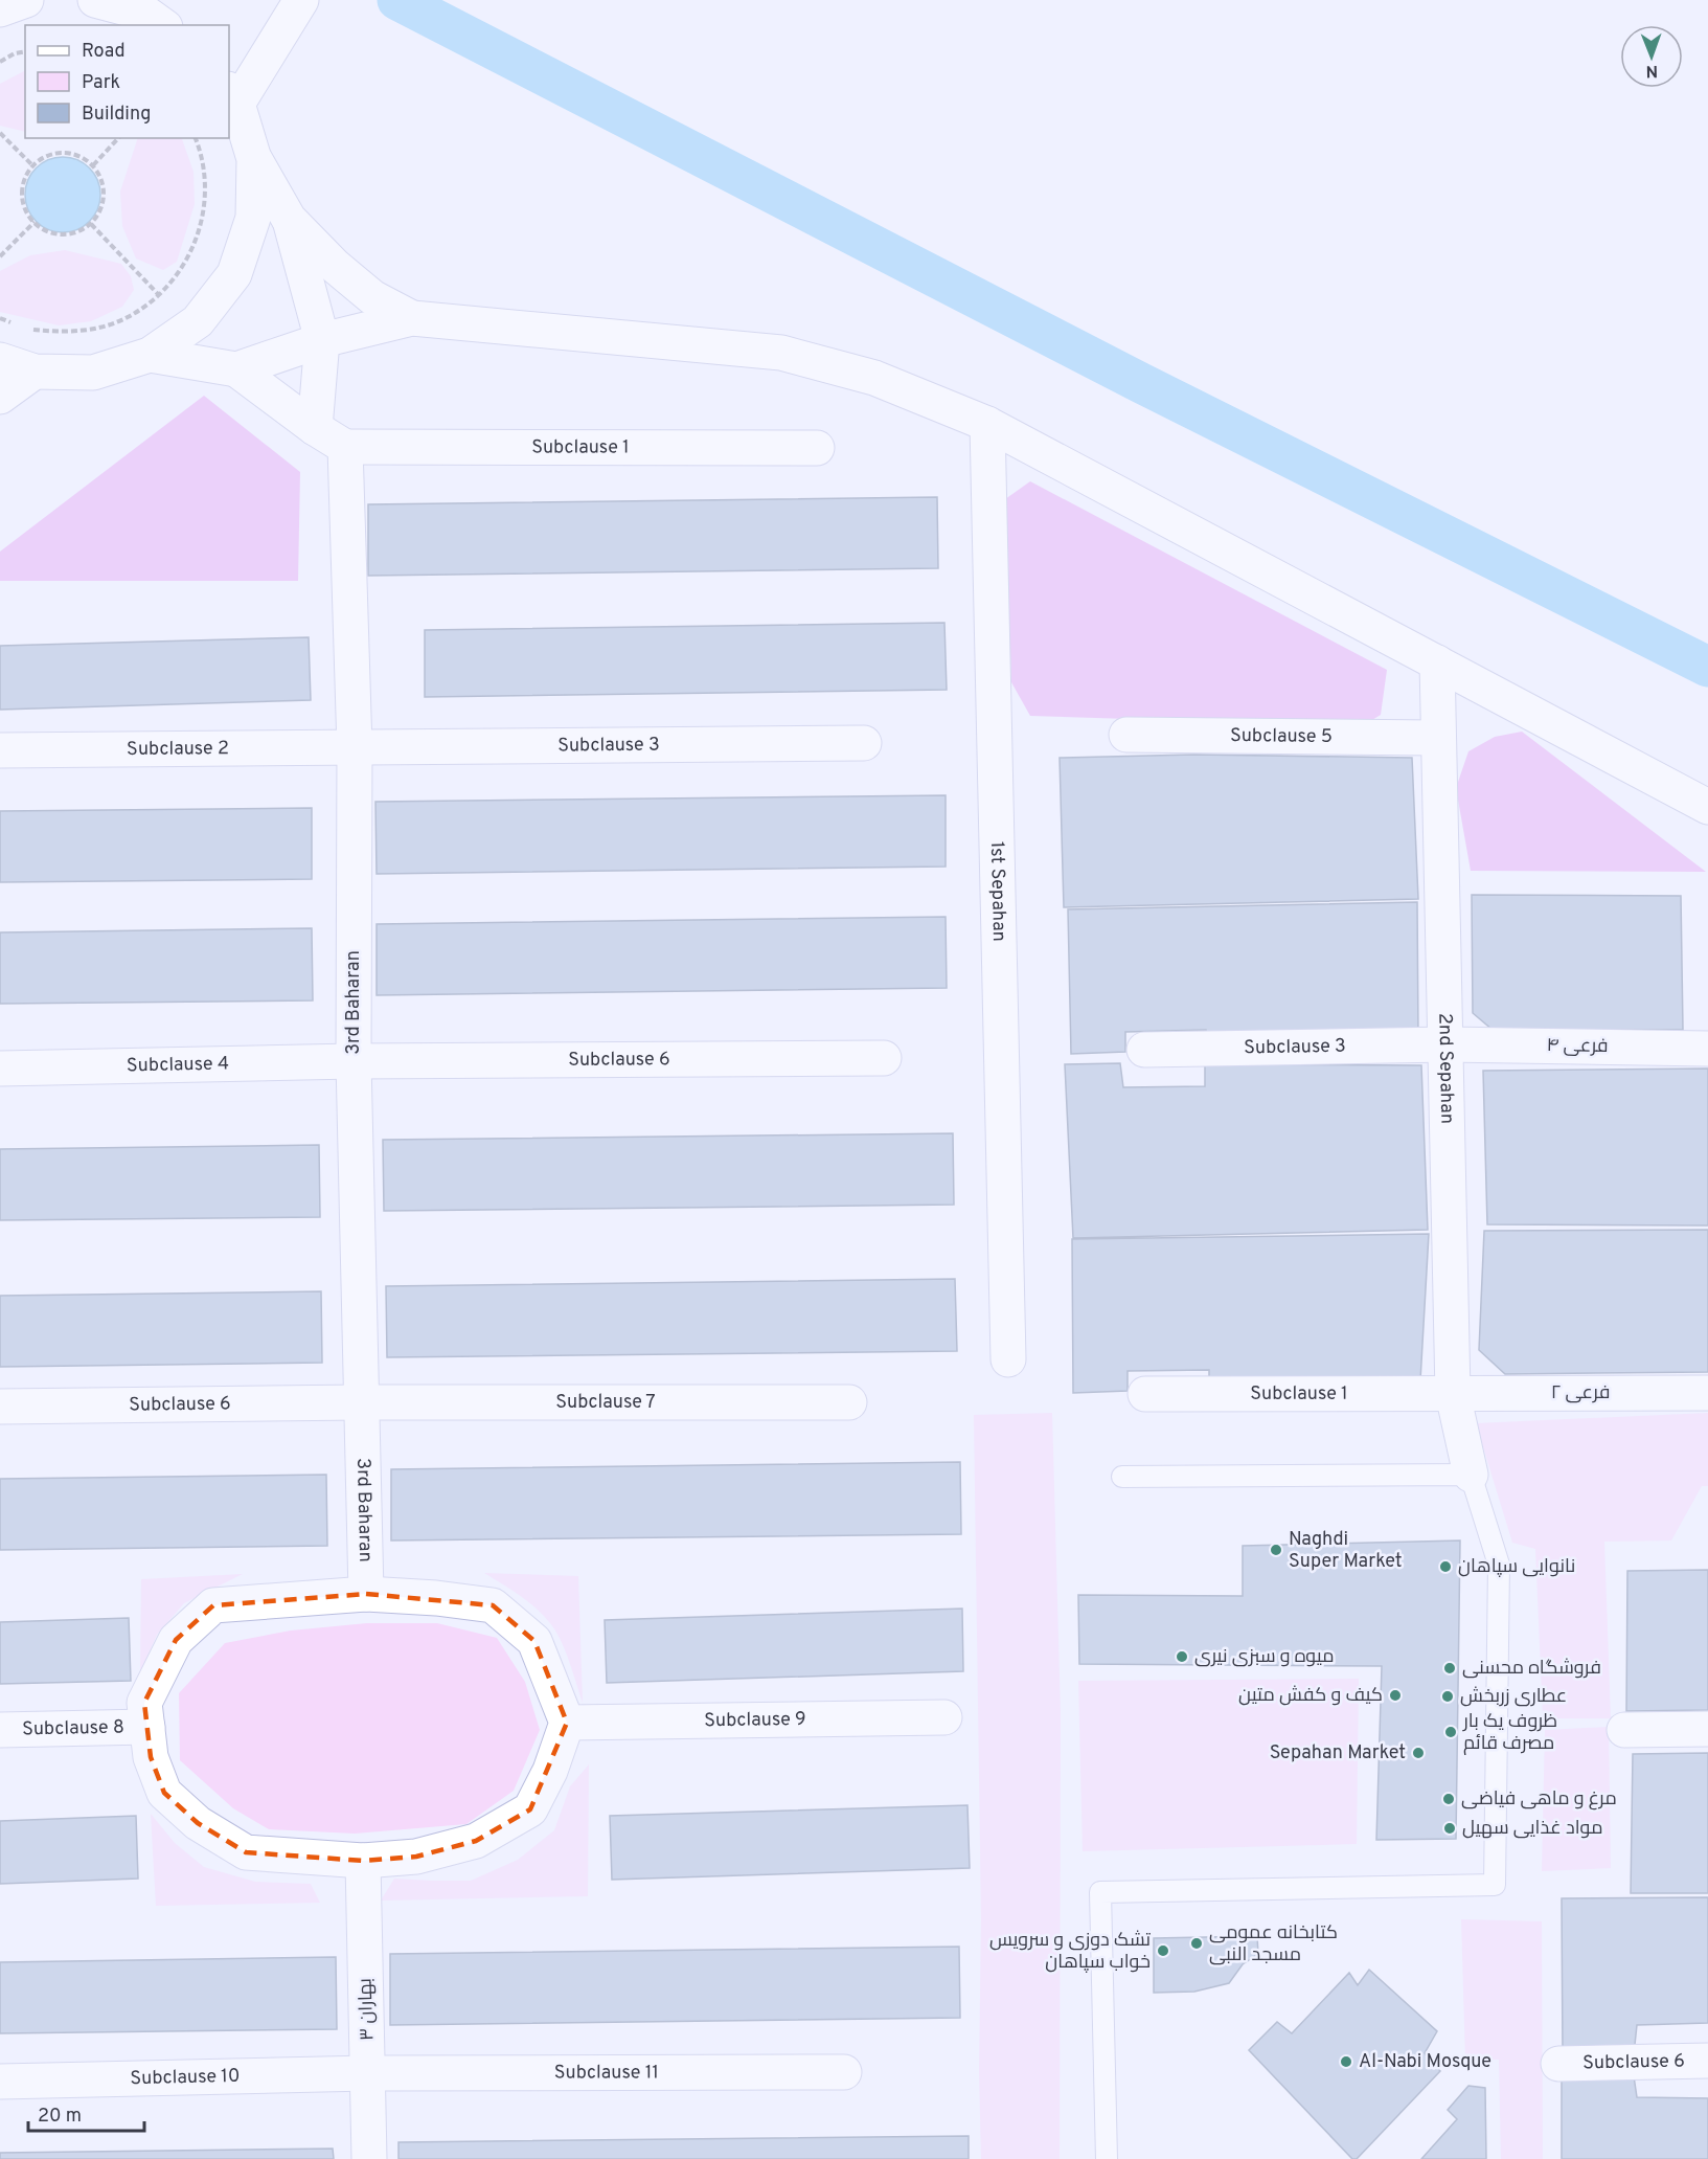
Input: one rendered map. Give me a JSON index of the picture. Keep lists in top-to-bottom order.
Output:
{
  "streets": {
    "street": [
      "Subclause 1",
      "Subclause 5",
      "Subclause 3",
      "Subclause 2",
      "1st Sepahan",
      "3rd Baharan",
      "فرعی ۴",
      "Subclause 6",
      "Subclause 4",
      "2nd Sepahan",
      "فرعی ۲",
      "Subclause 7",
      "Subclause 9",
      "Subclause 8",
      "بهاران ۳",
      "Subclause 11",
      "Subclause 10"
    ]
  },
  "crossings": [
    ["Subclause 1", "3rd Baharan"],
    ["Subclause 1", "2nd Sepahan"],
    ["Subclause 1", "فرعی ۲"],
    ["Subclause 5", "2nd Sepahan"],
    ["Subclause 3", "Subclause 2"],
    ["Subclause 3", "3rd Baharan"],
    ["Subclause 3", "فرعی ۴"],
    ["Subclause 3", "2nd Sepahan"],
    ["Subclause 2", "3rd Baharan"],
    ["3rd Baharan", "Subclause 6"],
    ["3rd Baharan", "Subclause 4"],
    ["3rd Baharan", "Subclause 7"],
    ["فرعی ۴", "2nd Sepahan"],
    ["Subclause 6", "Subclause 4"],
    ["Subclause 6", "Subclause 7"],
    ["2nd Sepahan", "فرعی ۲"],
    ["بهاران ۳", "Subclause 11"],
    ["بهاران ۳", "Subclause 10"],
    ["Subclause 11", "Subclause 10"]
  ],
  "places": [
    "Naghdi Super Market",
    "نانوایی سپاهان",
    "میوه و سبزی نیری",
    "فروشگاه محسنی",
    "کیف و کفش متین",
    "عطاری زربخش",
    "ظروف یک بار مصرف قائم",
    "Sepahan Market",
    "مرغ و ماهی فیاضی",
    "مواد غذایی سهیل",
    "کتابخانه عمومی مسجد النبی",
    "تشک دوزی و سرویس خواب سپاهان",
    "Al-Nabi Mosque"
  ],
  "legend": ["Road", "Park", "Building"],
  "scale_bar": "20 m",
  "north": "bottom"
}
